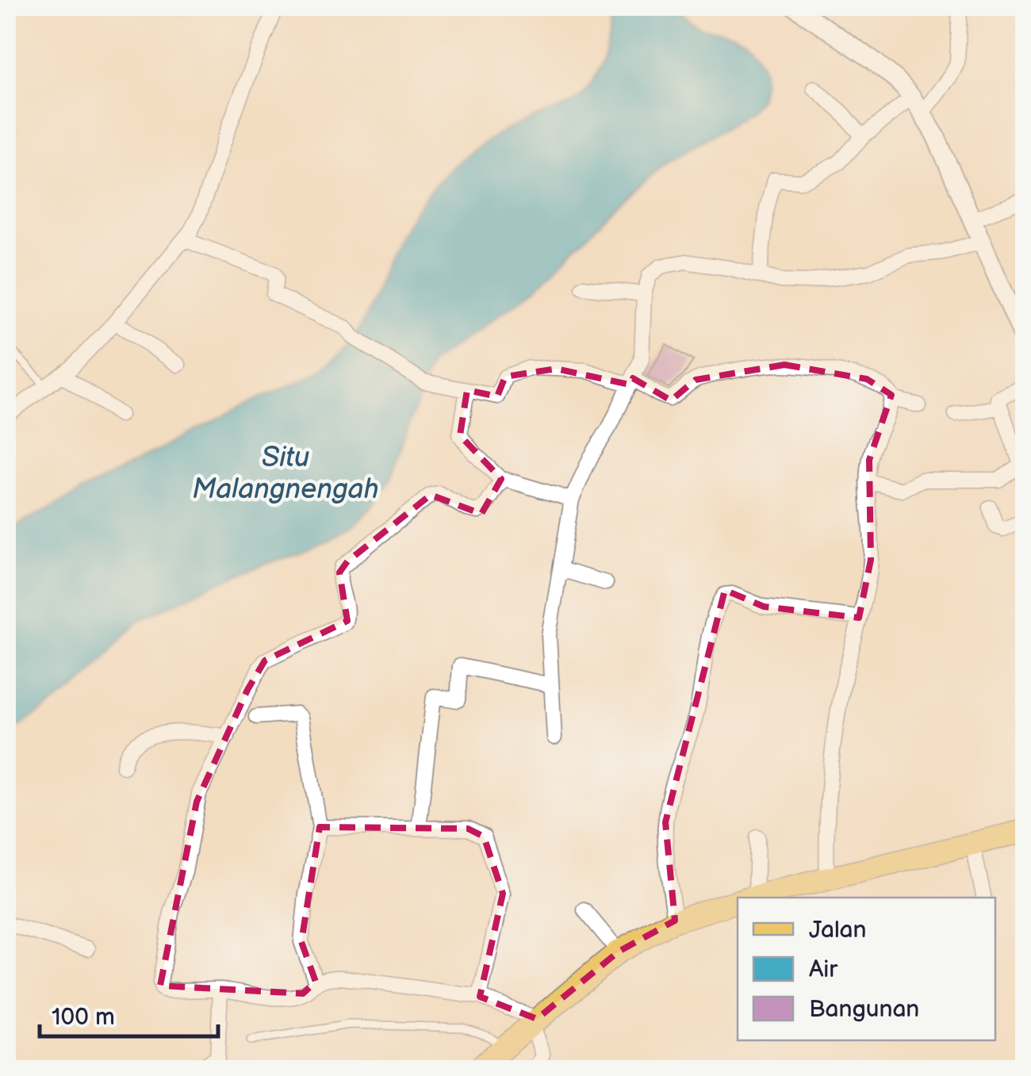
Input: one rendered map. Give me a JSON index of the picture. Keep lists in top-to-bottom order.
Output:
{
  "water": ["Situ Malangnengah"],
  "legend": ["Jalan", "Air", "Bangunan"],
  "scale_bar": "100 m"
}
